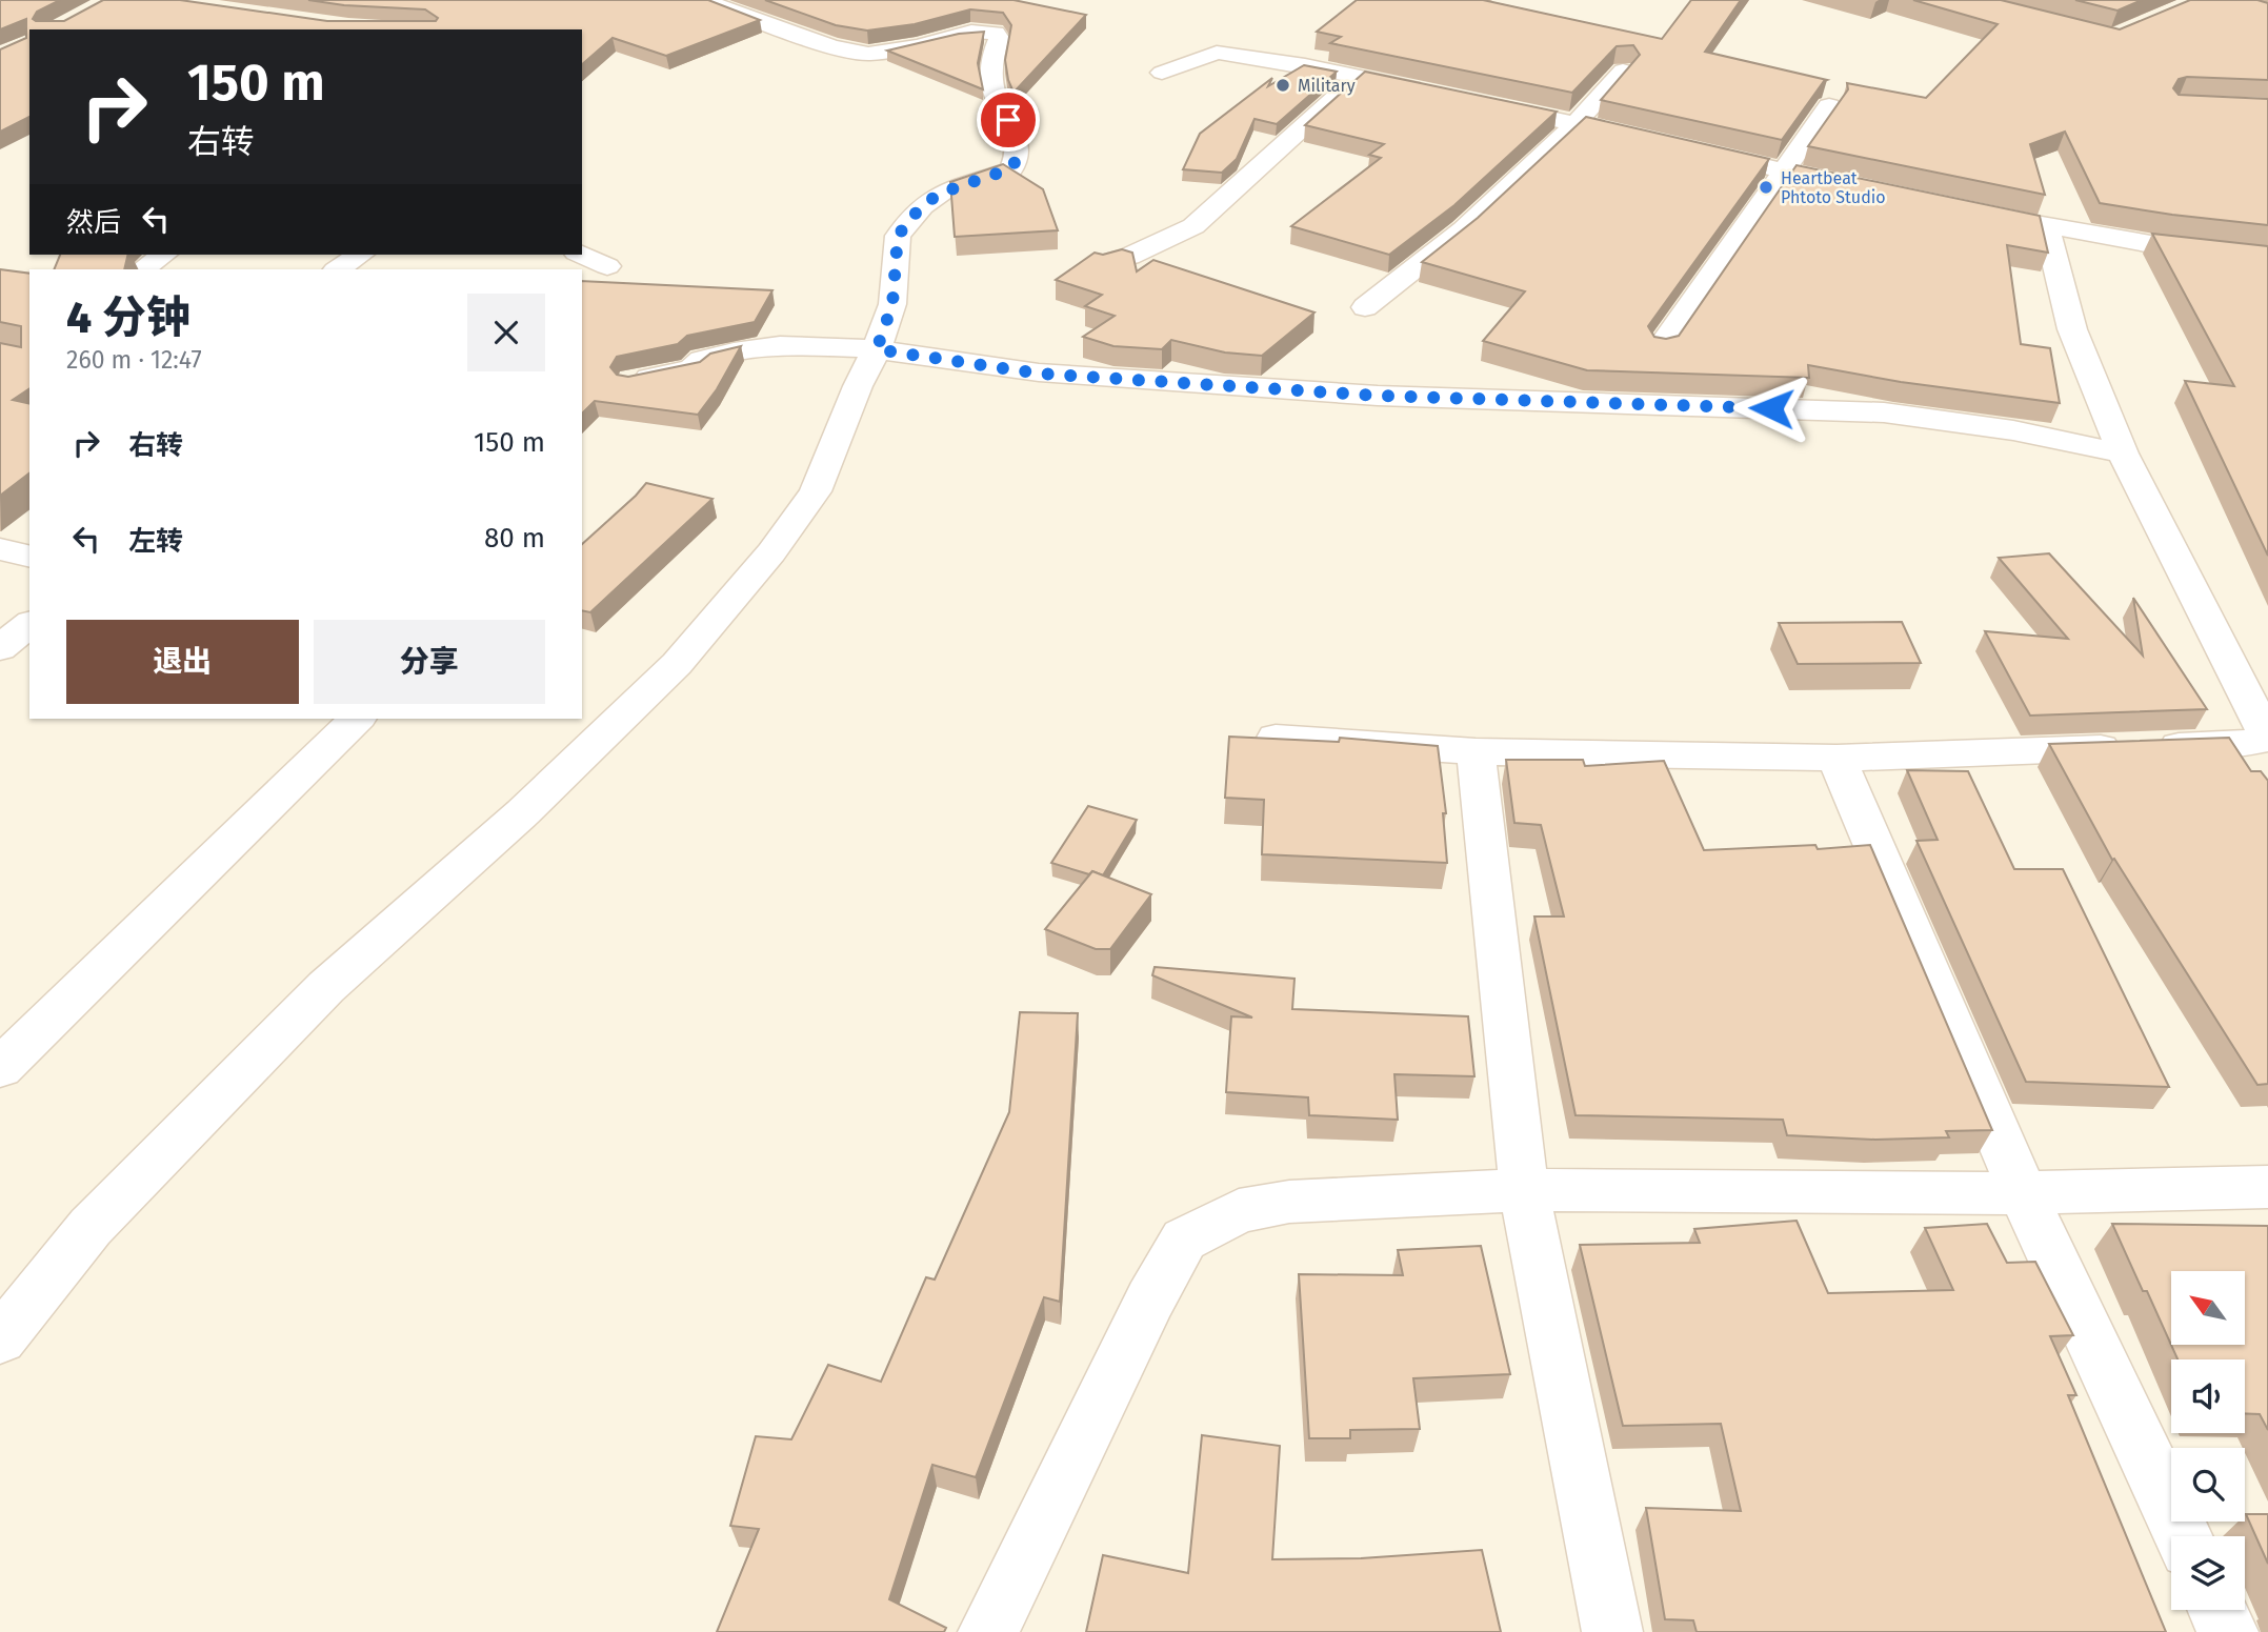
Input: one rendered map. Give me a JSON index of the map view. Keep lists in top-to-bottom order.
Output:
{
  "places": ["Military", "Heartbeat Phtoto Studio"],
  "north": "top left",
  "page": {
    "turn": ["150 m", "右转"],
    "then": "然后",
    "heading": ["4 分钟", "260 m · 12:47"],
    "list": [
      {
        "name": "右转",
        "value": "150 m"
      },
      {
        "name": "左转",
        "value": "80 m"
      }
    ],
    "buttons": ["退出", "分享"]
  }
}
